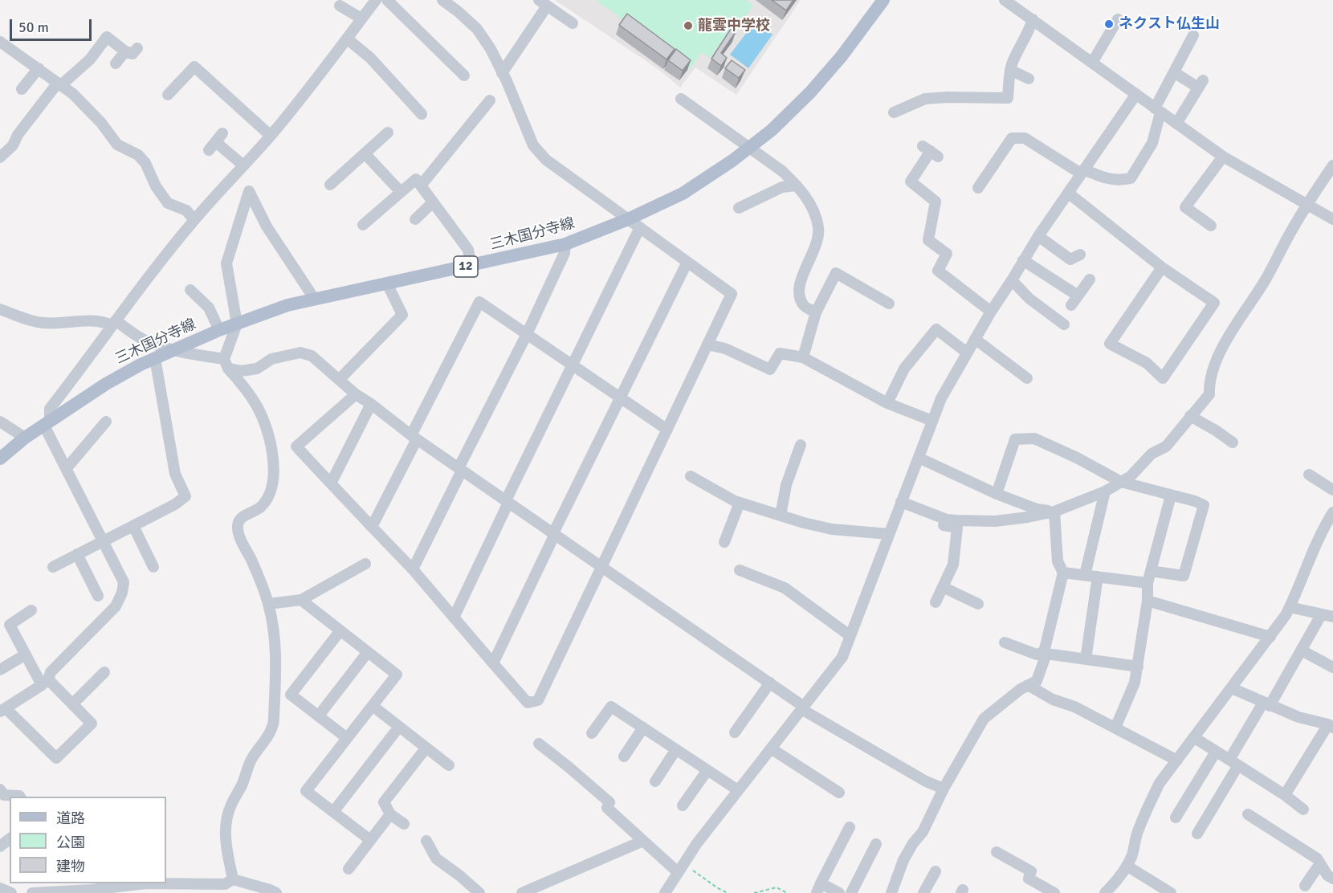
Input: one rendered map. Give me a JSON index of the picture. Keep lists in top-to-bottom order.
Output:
{
  "streets": {
    "main road": ["三木国分寺線", "12"]
  },
  "places": ["ネクスト仏生山", "龍雲中学校"],
  "legend": ["道路", "公園", "建物"],
  "scale_bar": "50 m"
}
